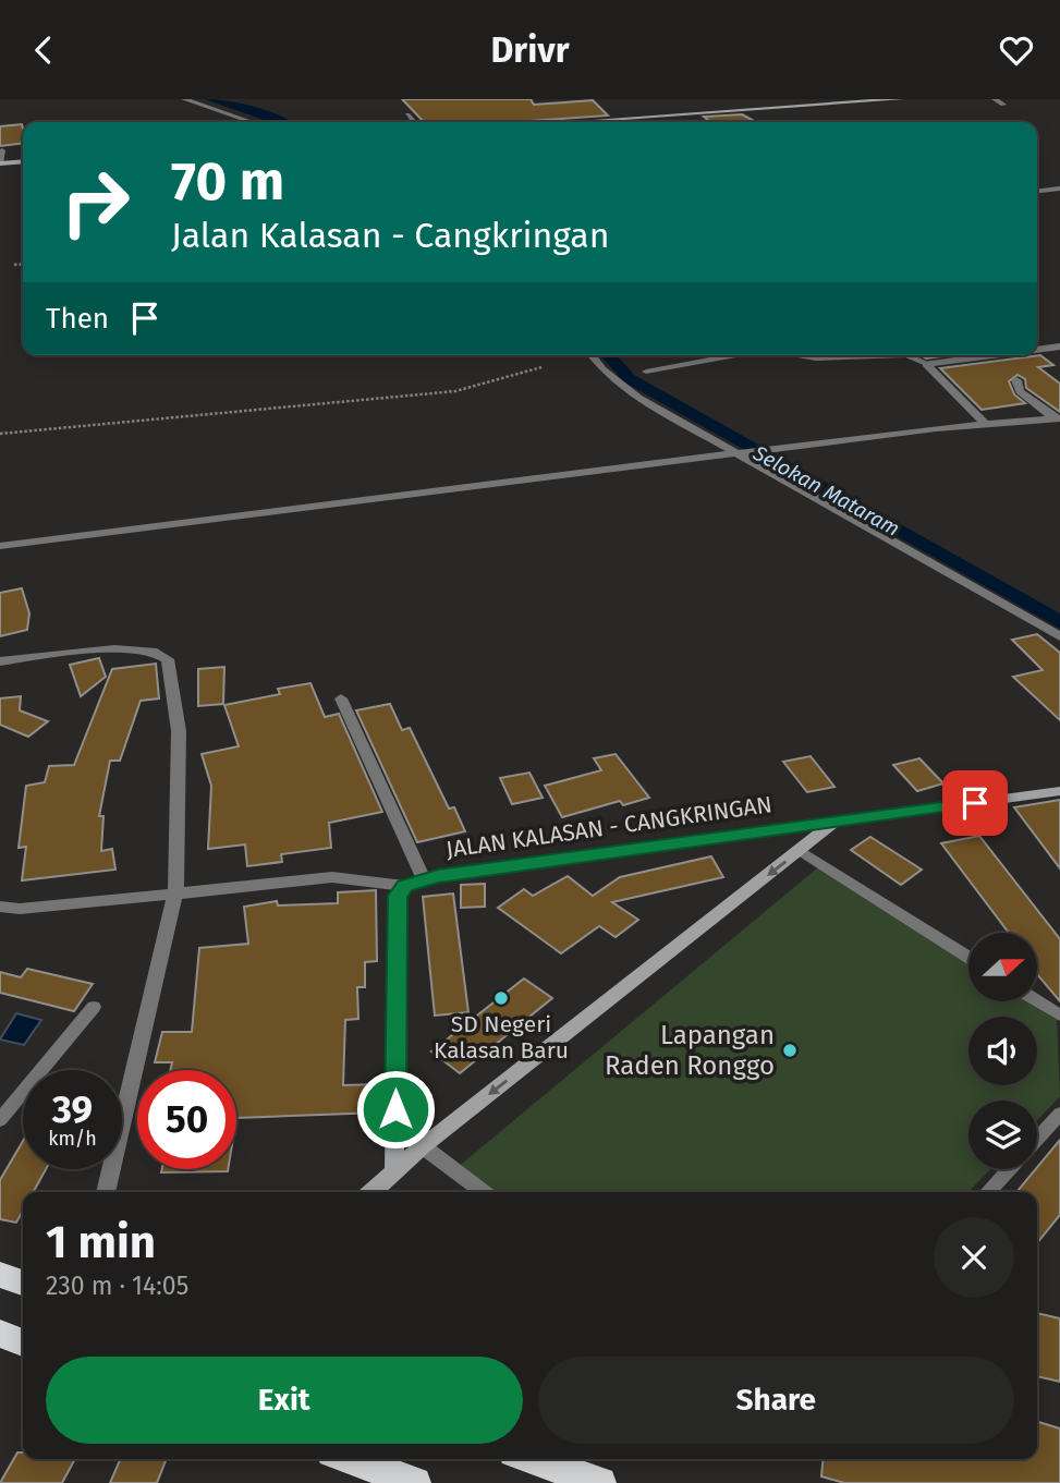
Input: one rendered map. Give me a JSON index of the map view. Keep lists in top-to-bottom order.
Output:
{
  "streets": {
    "main road": ["JALAN KALASAN - CANGKRINGAN"]
  },
  "water": ["Selokan Mataram"],
  "places": ["SD Negeri Kalasan Baru", "Lapangan Raden Ronggo"],
  "north": "right",
  "page": {
    "header": "Drivr",
    "turn": ["70 m", "Jalan Kalasan - Cangkringan"],
    "then": "Then",
    "speed": "39 km/h",
    "limit": "50",
    "heading": ["1 min", "230 m · 14:05"],
    "buttons": ["Exit", "Share"]
  }
}
